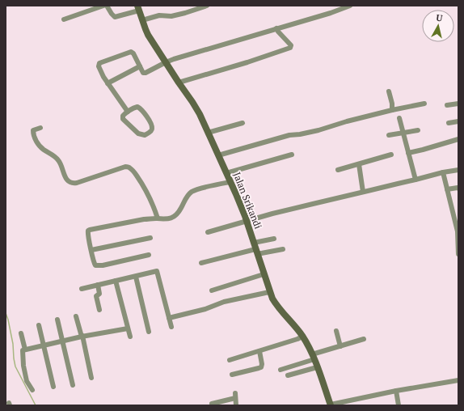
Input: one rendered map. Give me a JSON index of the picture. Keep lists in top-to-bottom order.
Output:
{
  "streets": {
    "street": ["Jalan Srikandi"]
  },
  "north": "top"
}
